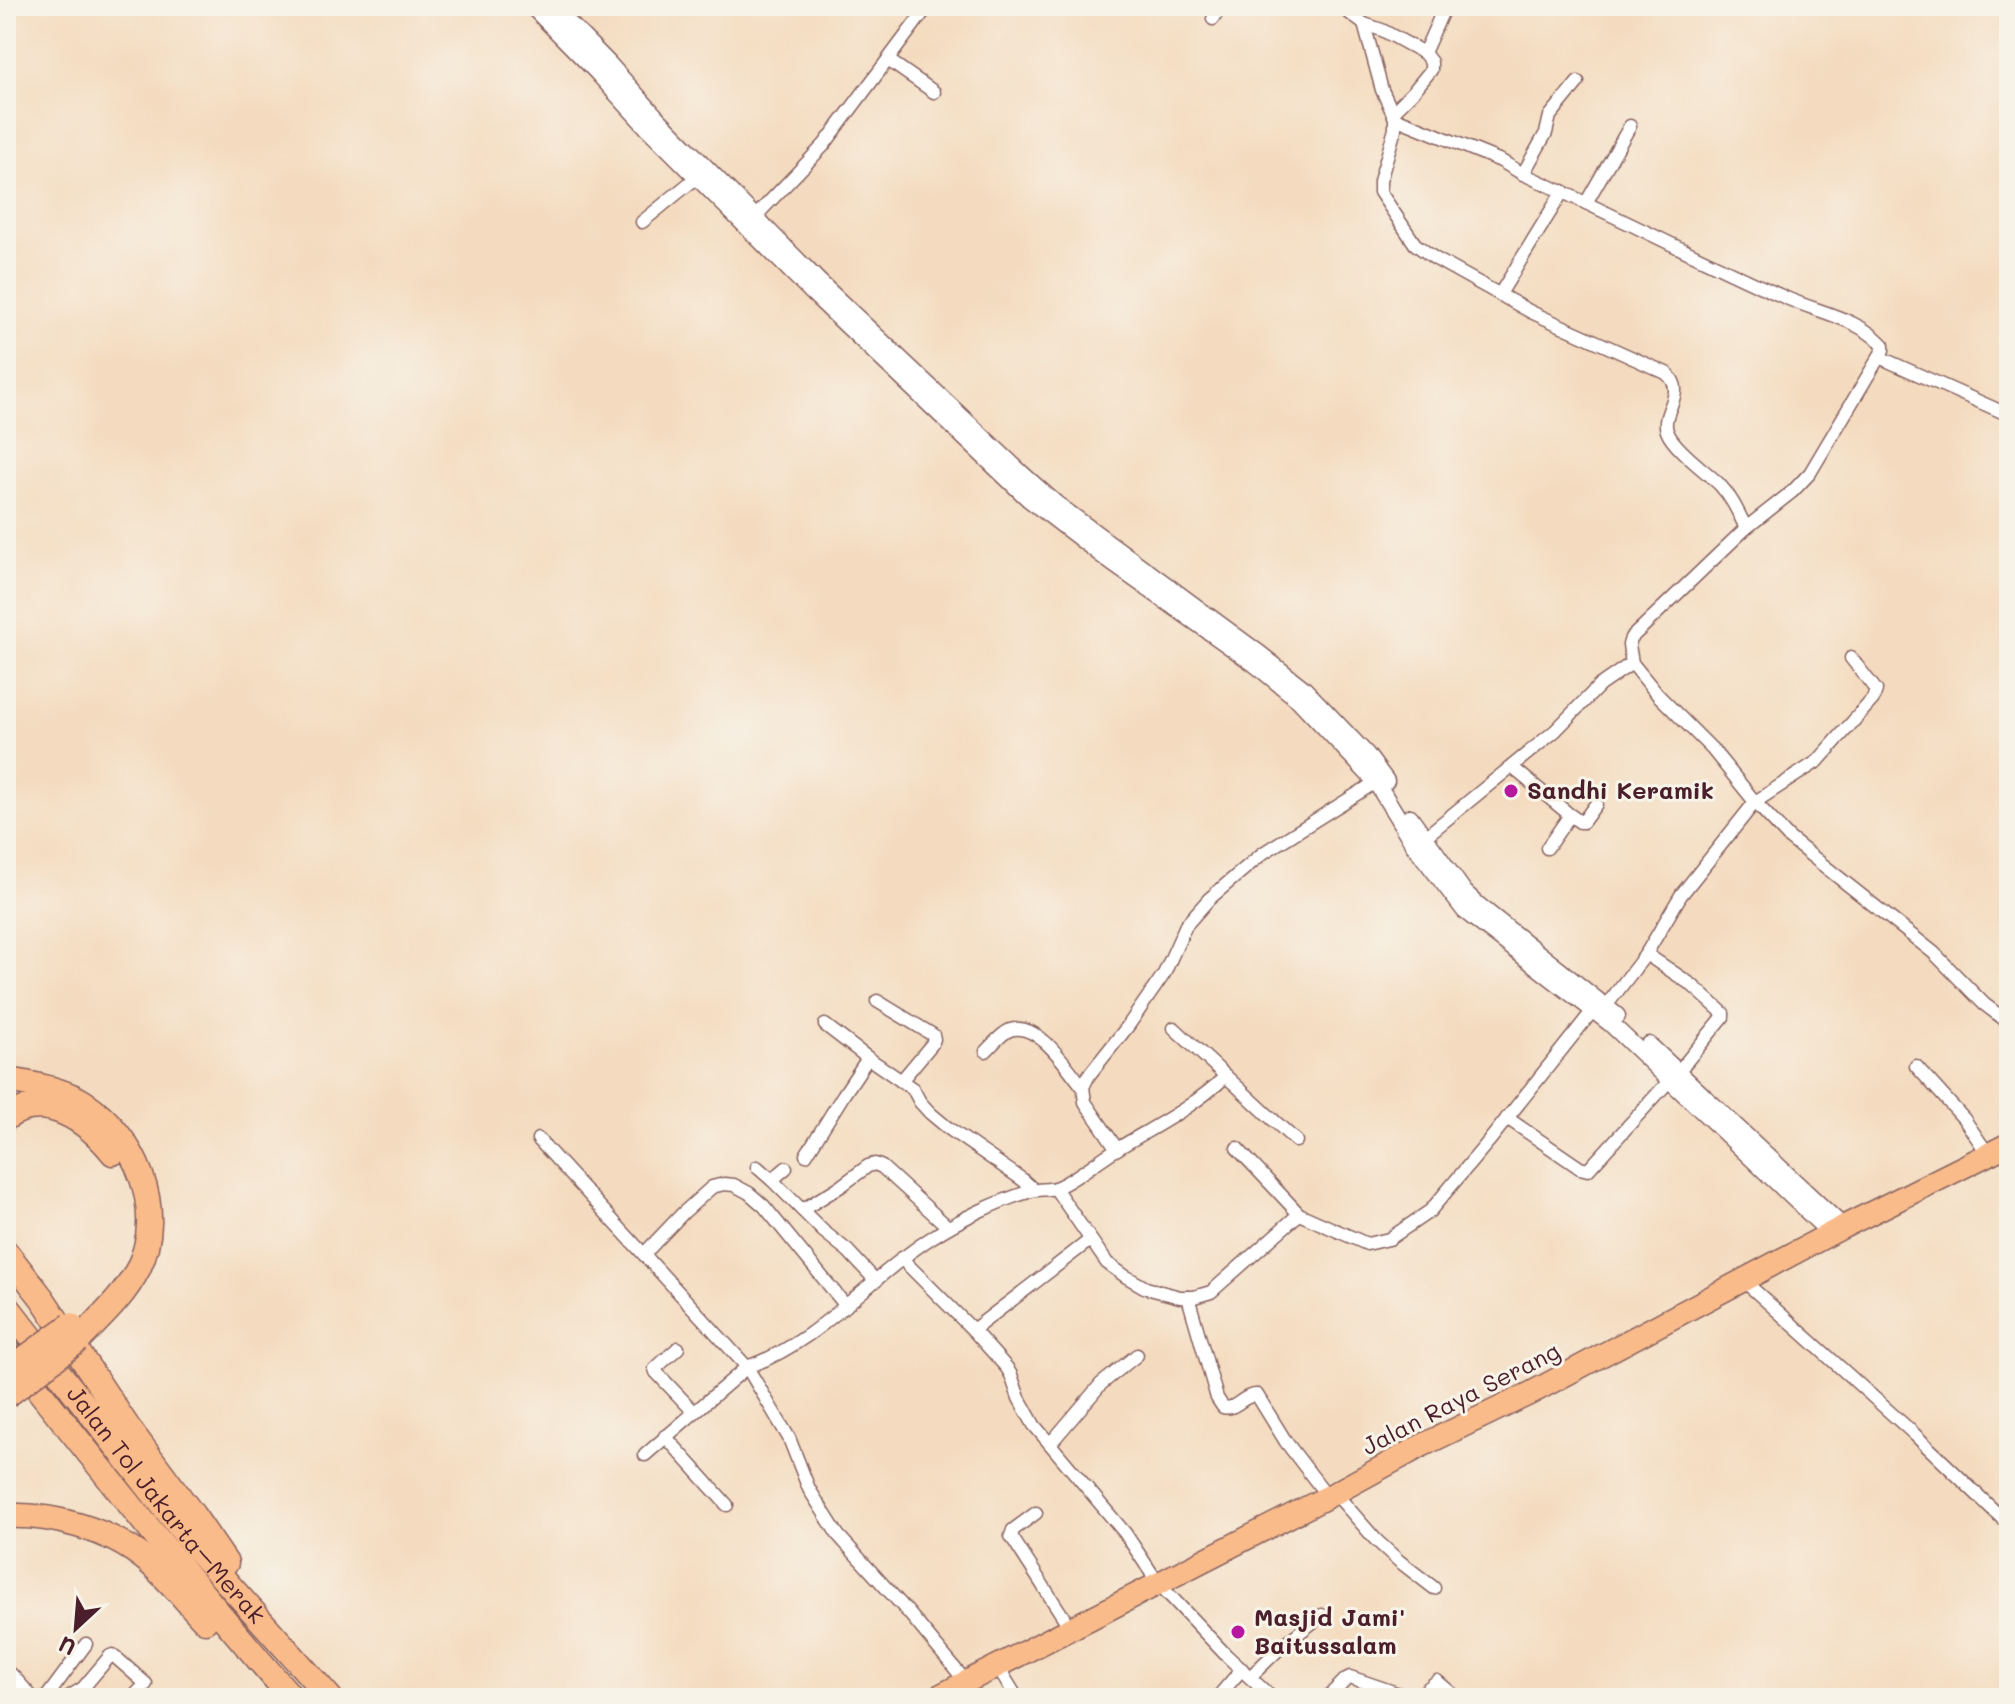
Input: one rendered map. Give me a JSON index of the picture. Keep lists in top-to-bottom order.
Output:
{
  "streets": {
    "highway": ["Jalan Raya Serang", "Jalan Tol Jakarta–Merak"]
  },
  "places": ["Sandhi Keramik", "Masjid Jami' Baitussalam"],
  "north": "bottom left"
}
